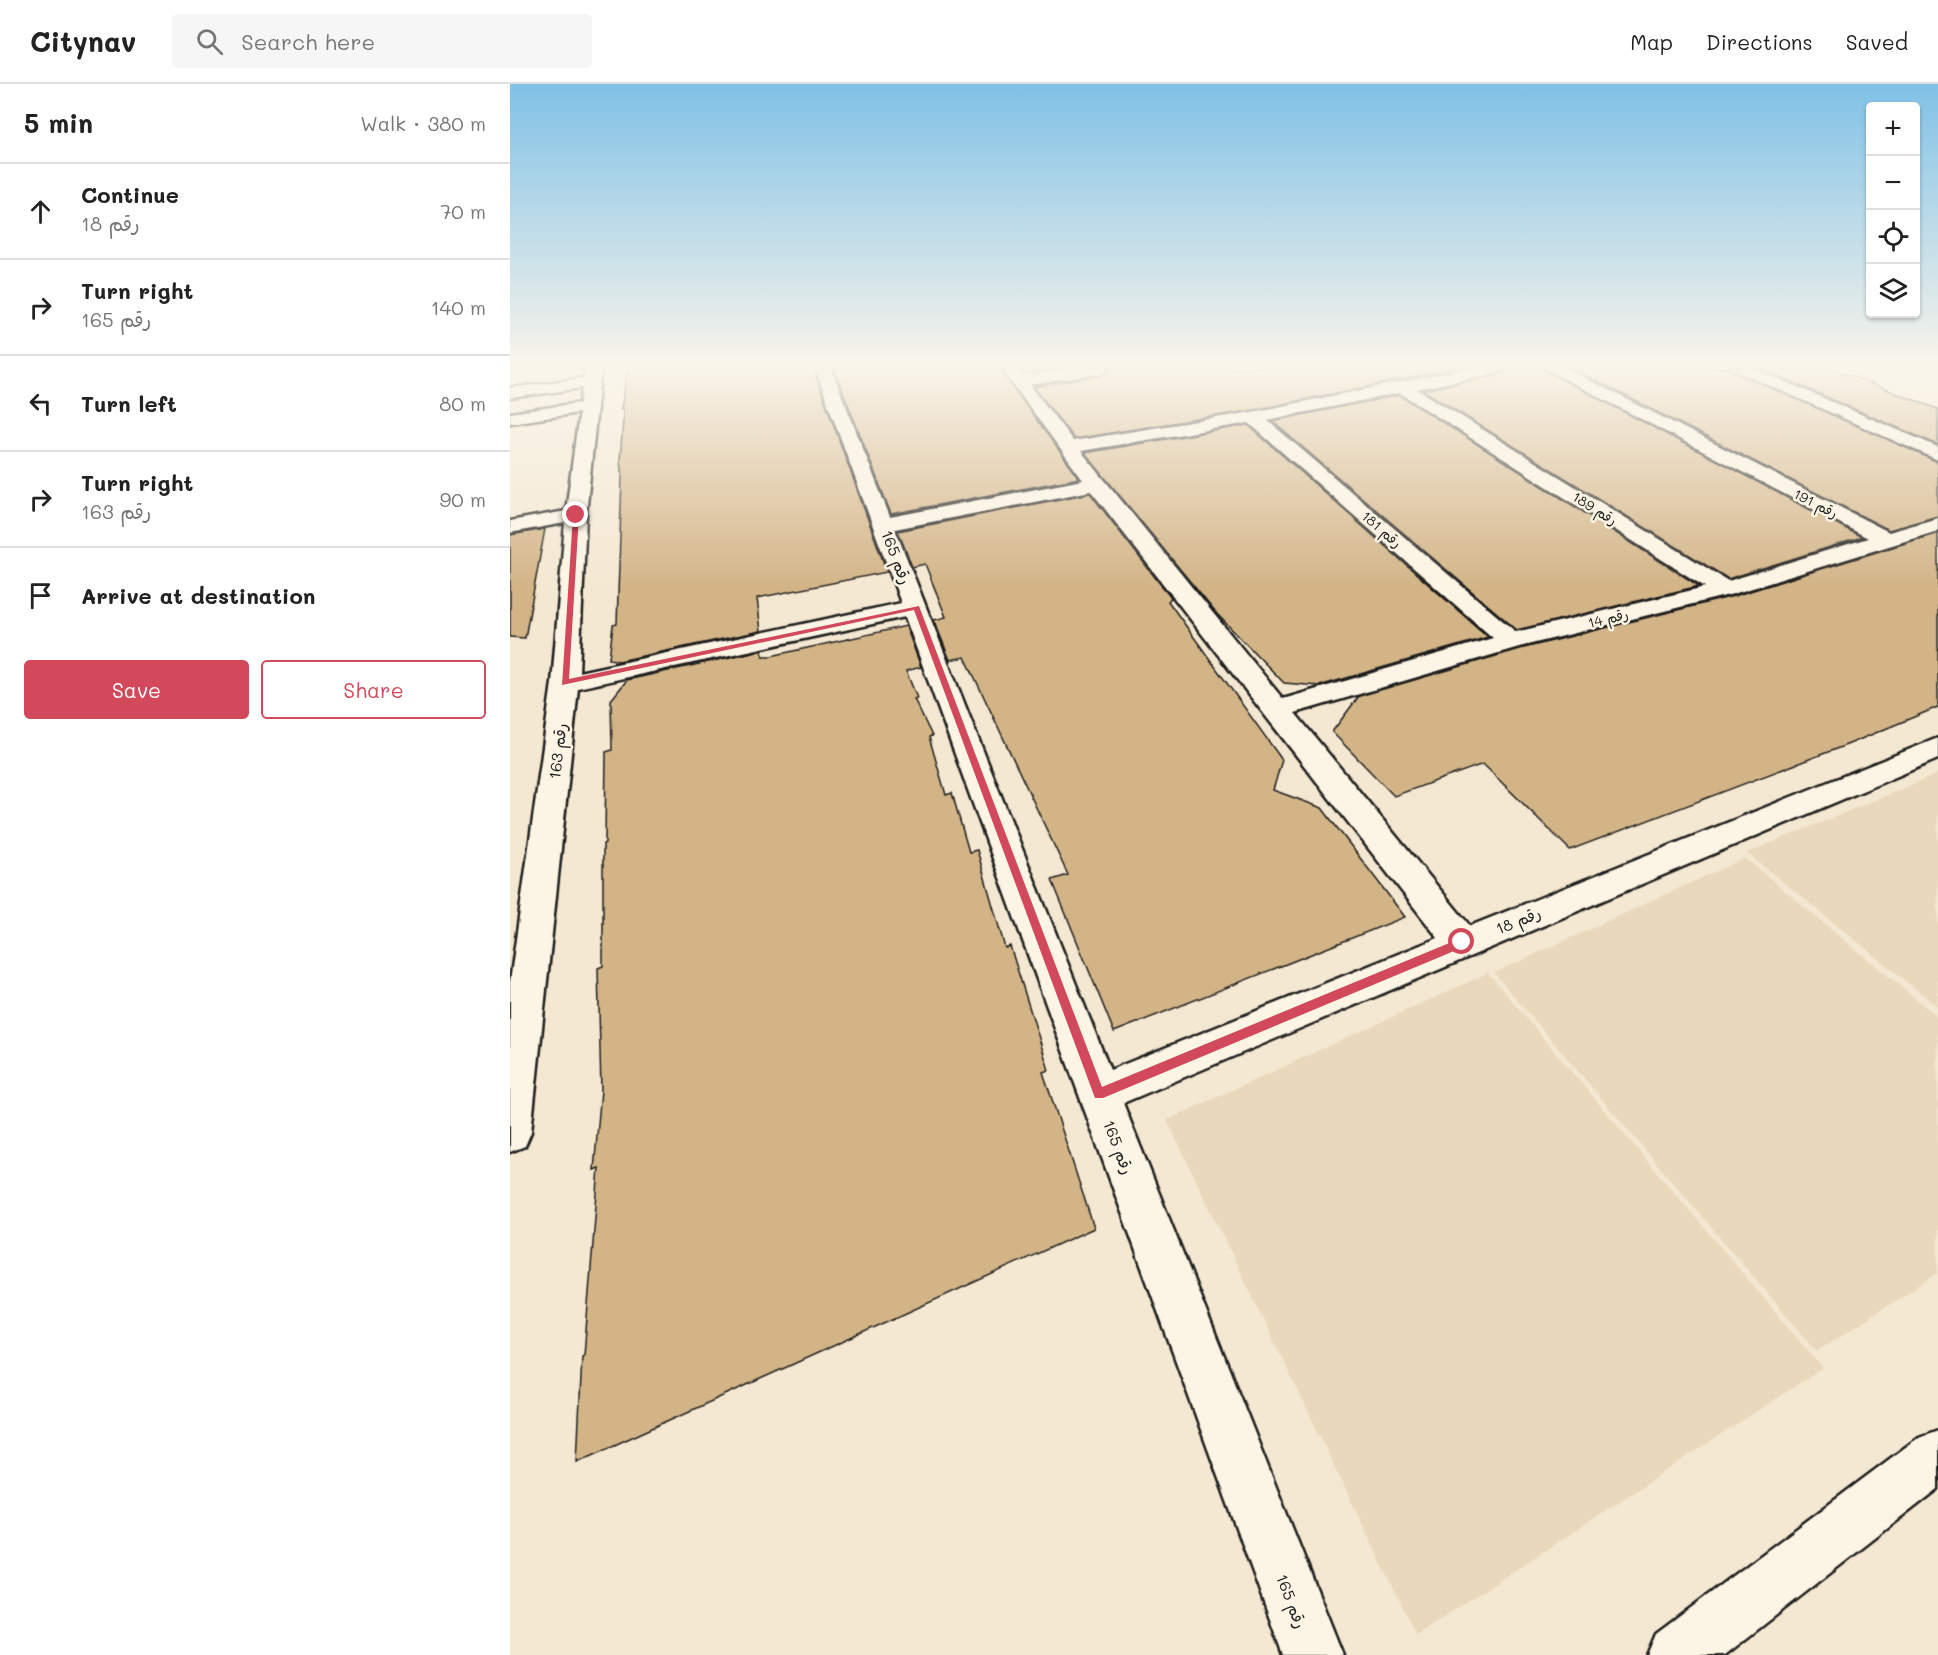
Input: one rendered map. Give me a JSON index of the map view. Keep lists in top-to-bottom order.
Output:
{
  "streets": {
    "street": [
      "رقم 191",
      "رقم 189",
      "رقم 181",
      "رقم 165",
      "رقم 14",
      "رقم 163",
      "رقم 18"
    ]
  },
  "crossings": [
    ["رقم 191", "رقم 14"],
    ["رقم 189", "رقم 14"],
    ["رقم 181", "رقم 14"],
    ["رقم 165", "رقم 18"]
  ],
  "page": {
    "header": "Citynav",
    "search": "Search here",
    "nav": ["Map", "Directions", "Saved"],
    "heading": ["5 min", "Walk · 380 m"],
    "map_buttons": ["+", "−"],
    "list": [
      ["Continue", "رقم 18", "70 m"],
      ["Turn right", "رقم 165", "140 m"],
      ["Turn left", "80 m"],
      ["Turn right", "رقم 163", "90 m"],
      "Arrive at destination"
    ],
    "buttons": ["Save", "Share"]
  }
}
